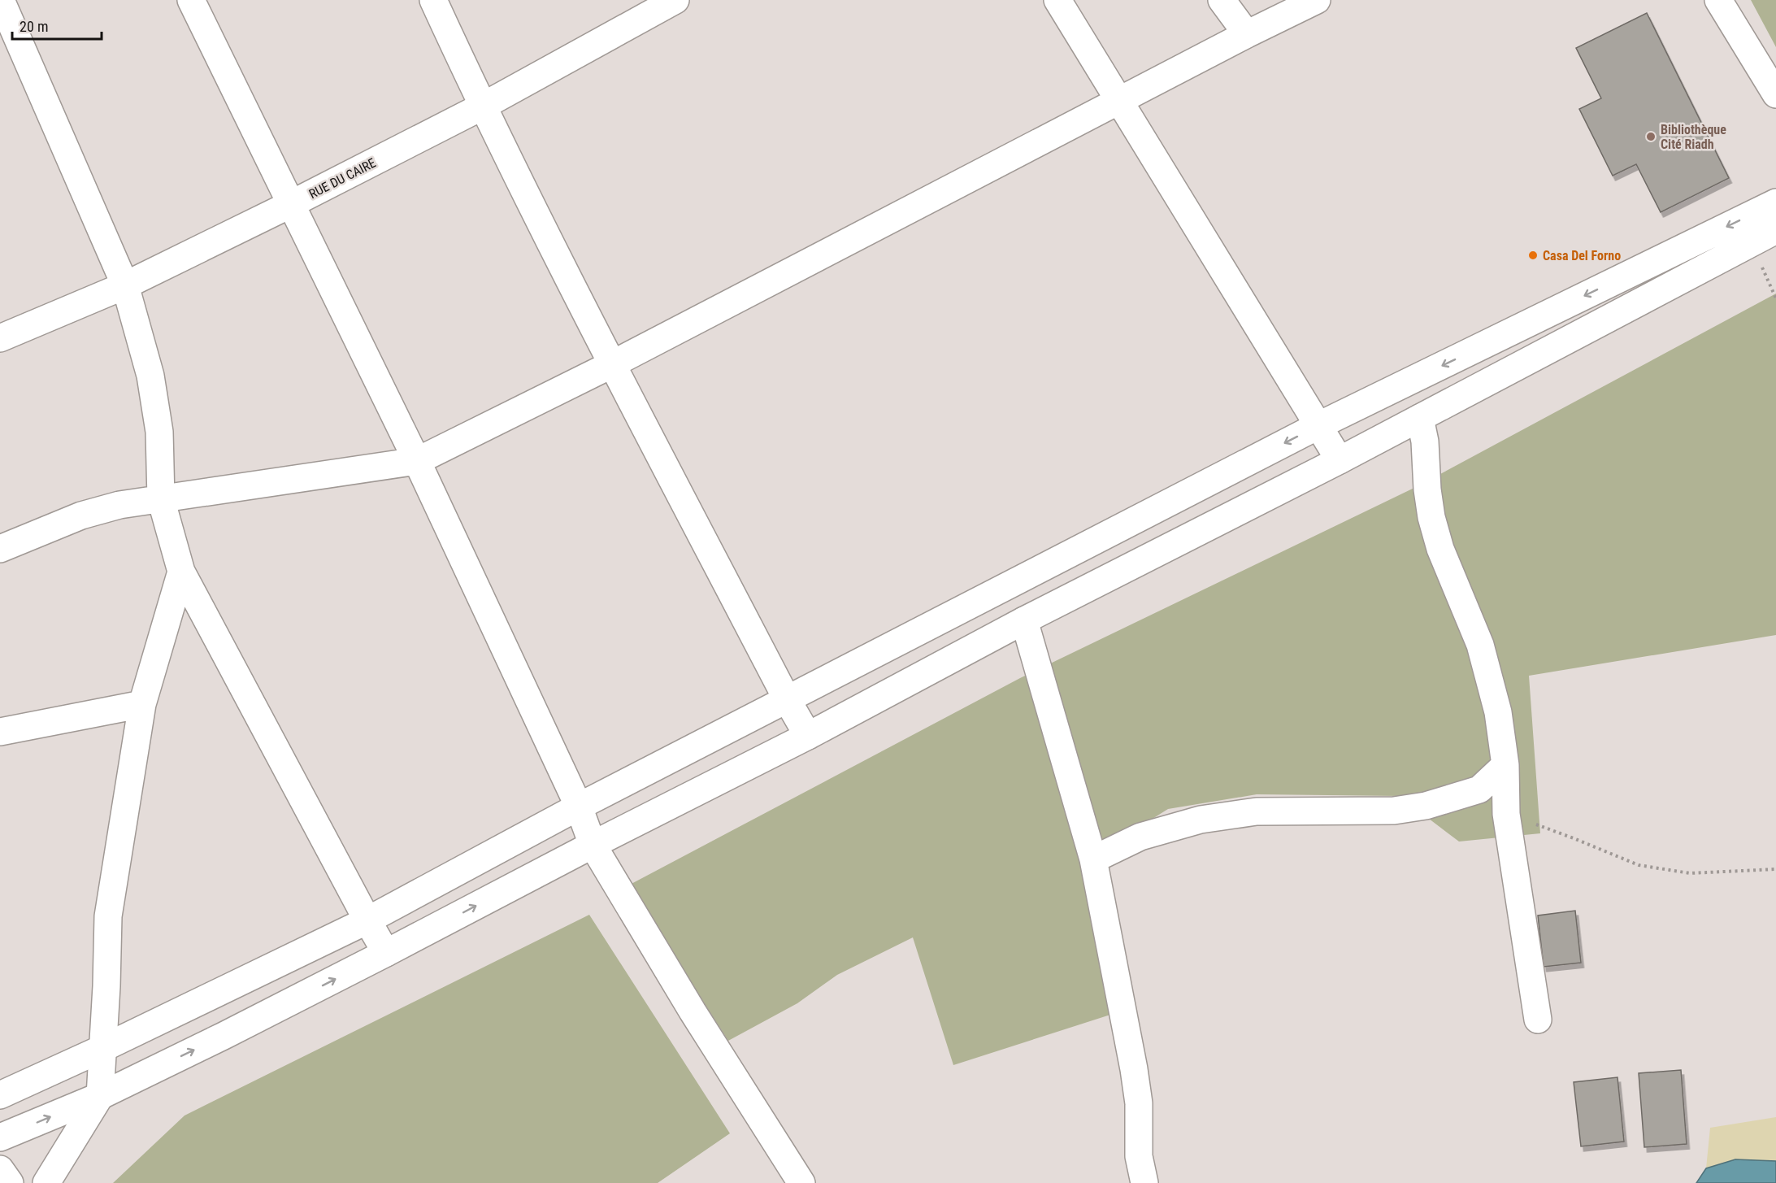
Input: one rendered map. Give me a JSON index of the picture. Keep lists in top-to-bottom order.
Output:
{
  "streets": {
    "street": ["RUE DU CAIRE"]
  },
  "places": ["Bibliothèque Cité Riadh", "Casa Del Forno"],
  "scale_bar": "20 m"
}
